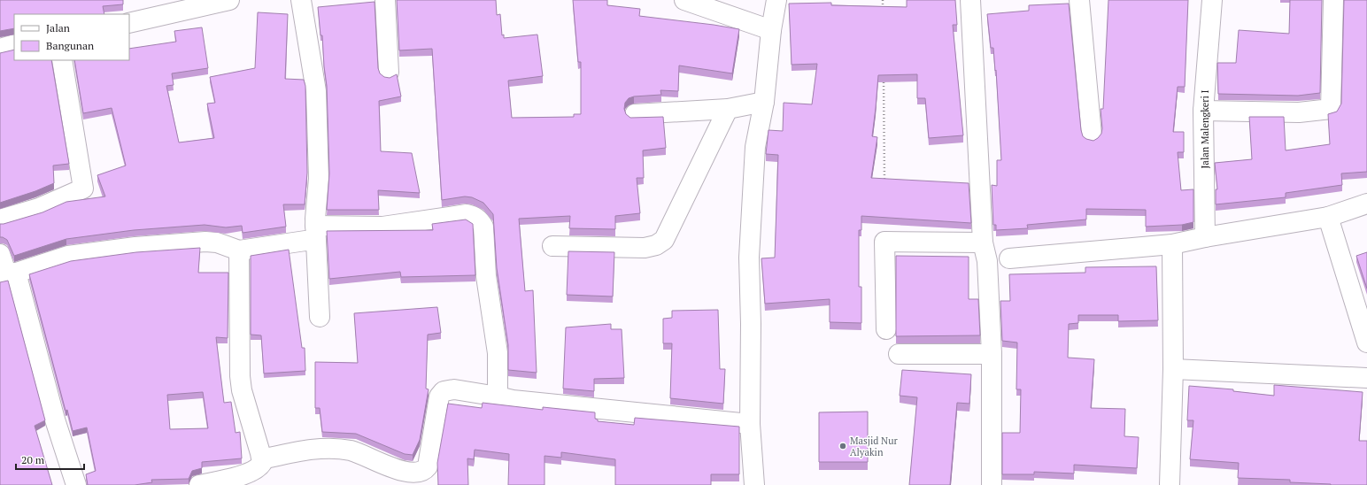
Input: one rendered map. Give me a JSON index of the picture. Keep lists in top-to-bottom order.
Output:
{
  "streets": {
    "street": ["Jalan Malengkeri I"]
  },
  "places": ["Masjid Nur Alyakin"],
  "legend": ["Jalan", "Bangunan"],
  "scale_bar": "20 m"
}
